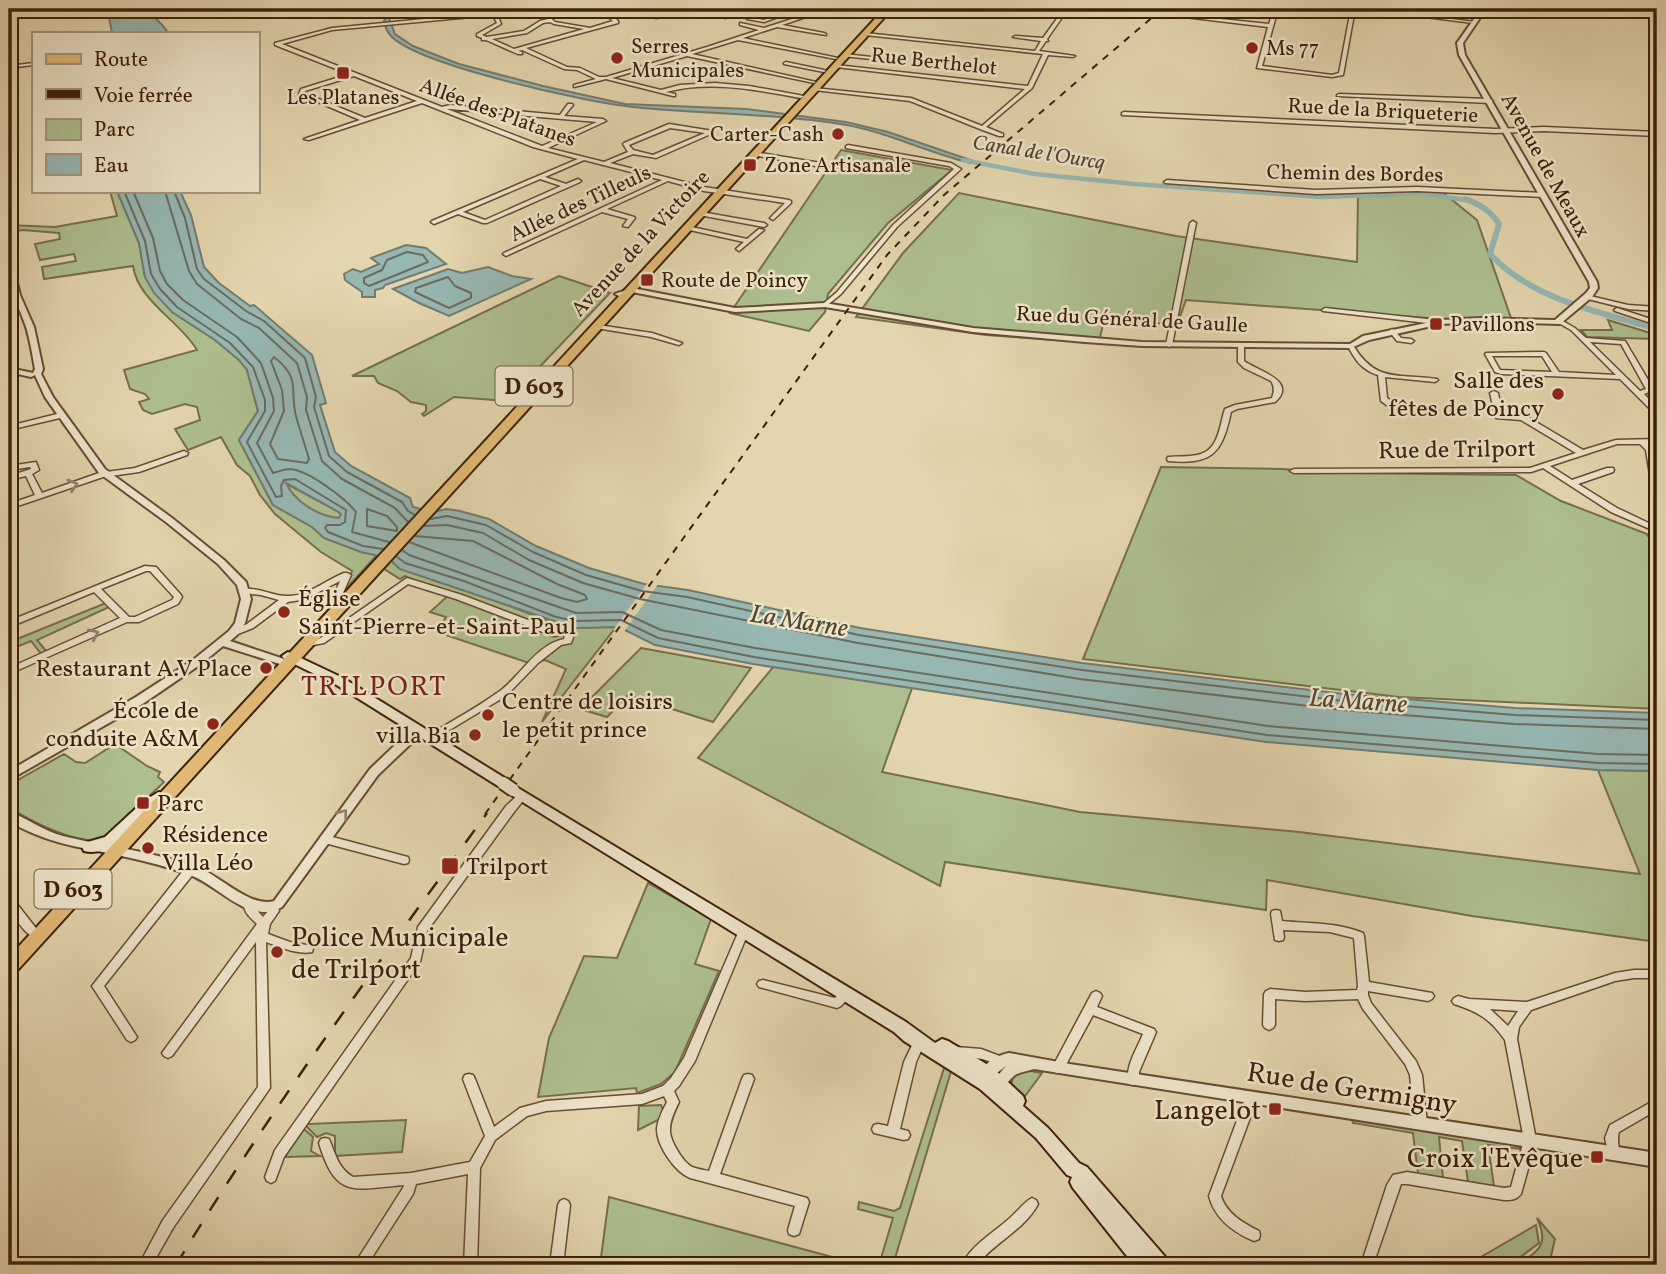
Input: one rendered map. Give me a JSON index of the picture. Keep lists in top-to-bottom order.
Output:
{
  "streets": {
    "main road": ["Avenue de la Victoire", "D 603"],
    "street": [
      "Rue Berthelot",
      "Rue de la Briqueterie",
      "Allée des Platanes",
      "Avenue de Meaux",
      "Chemin des Bordes",
      "Allée des Tilleuls",
      "Rue du Général de Gaulle",
      "Rue de Trilport",
      "Rue de Germigny"
    ]
  },
  "crossings": [
    ["Rue Berthelot", "Avenue de la Victoire"],
    ["Rue de la Briqueterie", "Avenue de Meaux"],
    ["Allée des Platanes", "Allée des Tilleuls"],
    ["Allée des Platanes", "Avenue de la Victoire"],
    ["Avenue de Meaux", "Chemin des Bordes"],
    ["Avenue de la Victoire", "D 603"]
  ],
  "districts": ["TRILPORT"],
  "water": ["Canal de l'Ourcq", "La Marne"],
  "places": {
    "other": [
      "Ms 77",
      "Serres Municipales",
      "Carter-Cash",
      "Salle des fêtes de Poincy",
      "Église Saint-Pierre-et-Saint-Paul",
      "Restaurant A.V Place",
      "Centre de loisirs le petit prince",
      "École de conduite A&M",
      "villa Bia",
      "Résidence Villa Léo",
      "Police Municipale de Trilport"
    ],
    "transit": [
      "Les Platanes",
      "Zone Artisanale",
      "Route de Poincy",
      "Pavillons",
      "Parc",
      "Trilport",
      "Langelot",
      "Croix l'Evêque"
    ]
  },
  "legend": [
    "Route",
    "Voie ferrée",
    "Parc",
    "Eau"
  ]
}
